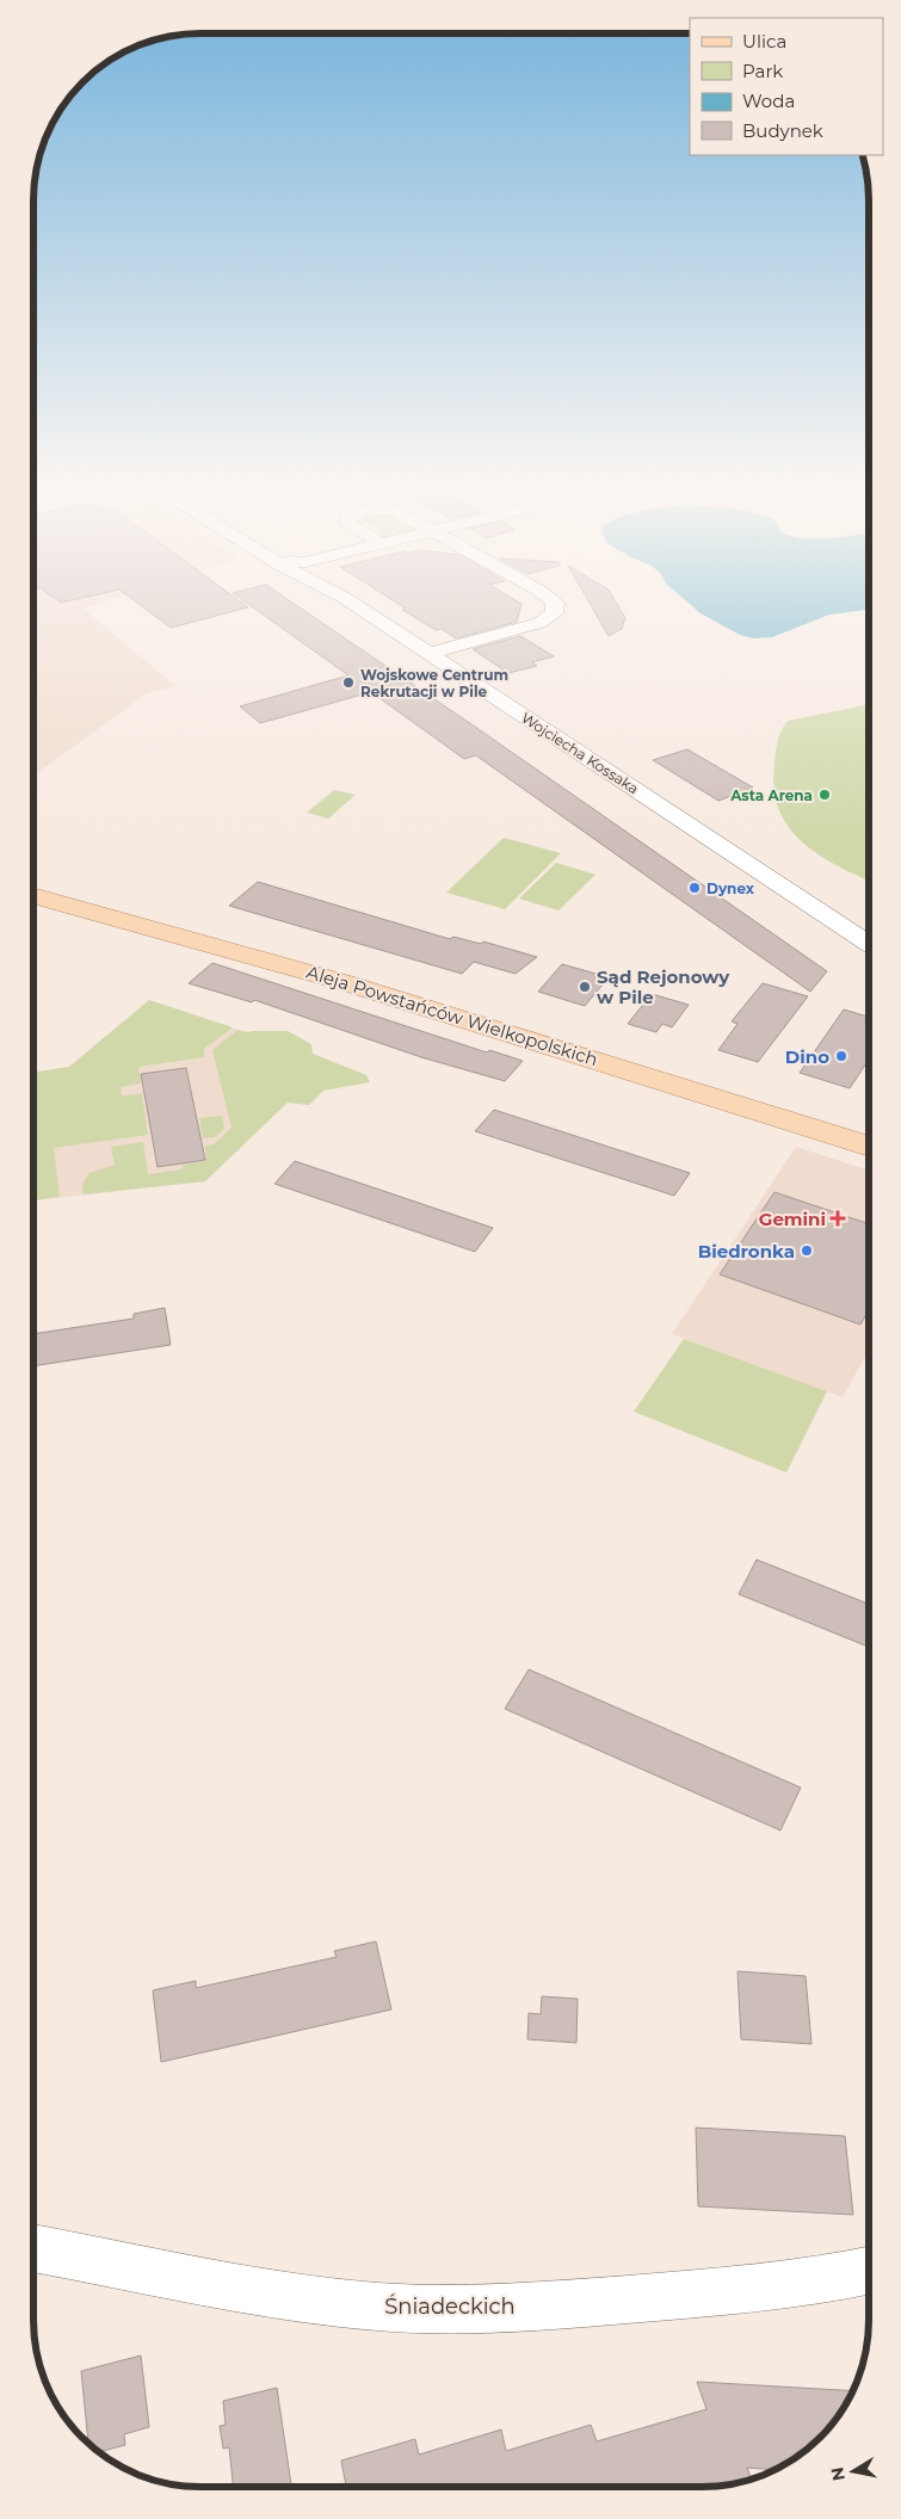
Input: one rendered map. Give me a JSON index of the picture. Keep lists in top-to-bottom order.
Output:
{
  "streets": {
    "main road": ["Aleja Powstańców Wielkopolskich"],
    "street": ["Wojciecha Kossaka", "Śniadeckich"]
  },
  "places": {
    "other": [
      "Wojskowe Centrum Rekrutacji w Pile",
      "Asta Arena",
      "Dynex",
      "Sąd Rejonowy w Pile",
      "Dino",
      "Biedronka"
    ],
    "health": ["Gemini"]
  },
  "legend": [
    "Ulica",
    "Park",
    "Woda",
    "Budynek"
  ],
  "north": "left"
}
